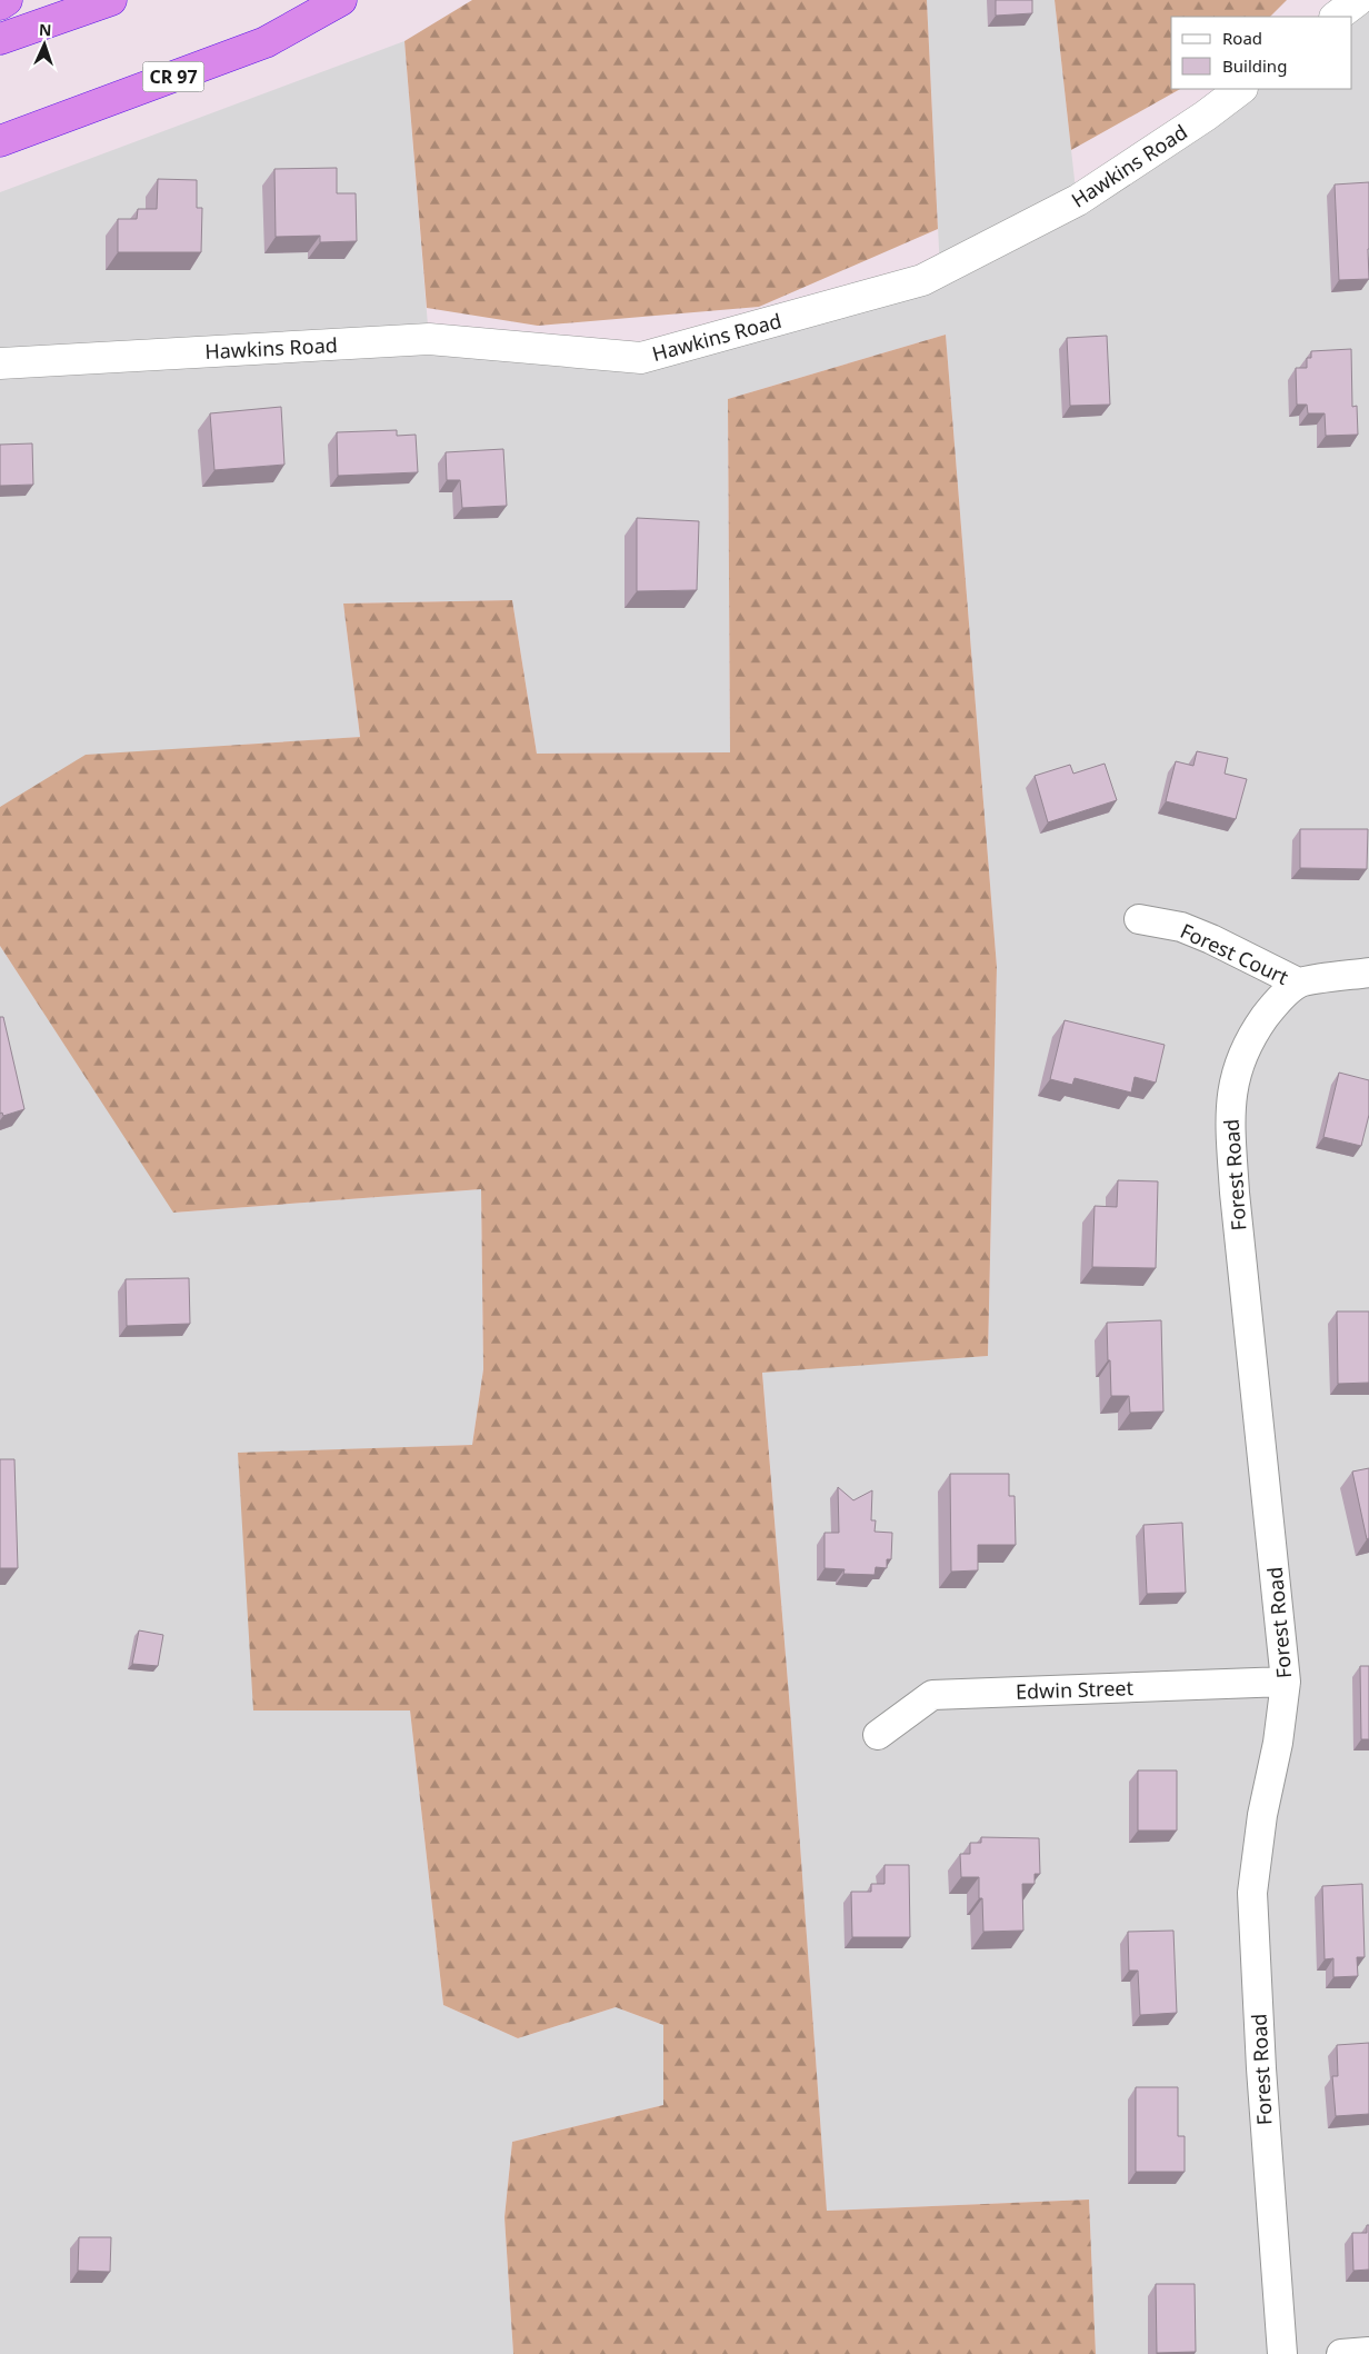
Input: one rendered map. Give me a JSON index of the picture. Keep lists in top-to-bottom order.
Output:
{
  "streets": {
    "highway": ["CR 97"],
    "street": [
      "Hawkins Road",
      "Forest Court",
      "Forest Road",
      "Edwin Street"
    ]
  },
  "crossings": [
    ["Forest Court", "Forest Road"],
    ["Forest Road", "Edwin Street"]
  ],
  "legend": ["Road", "Building"],
  "north": "top"
}
